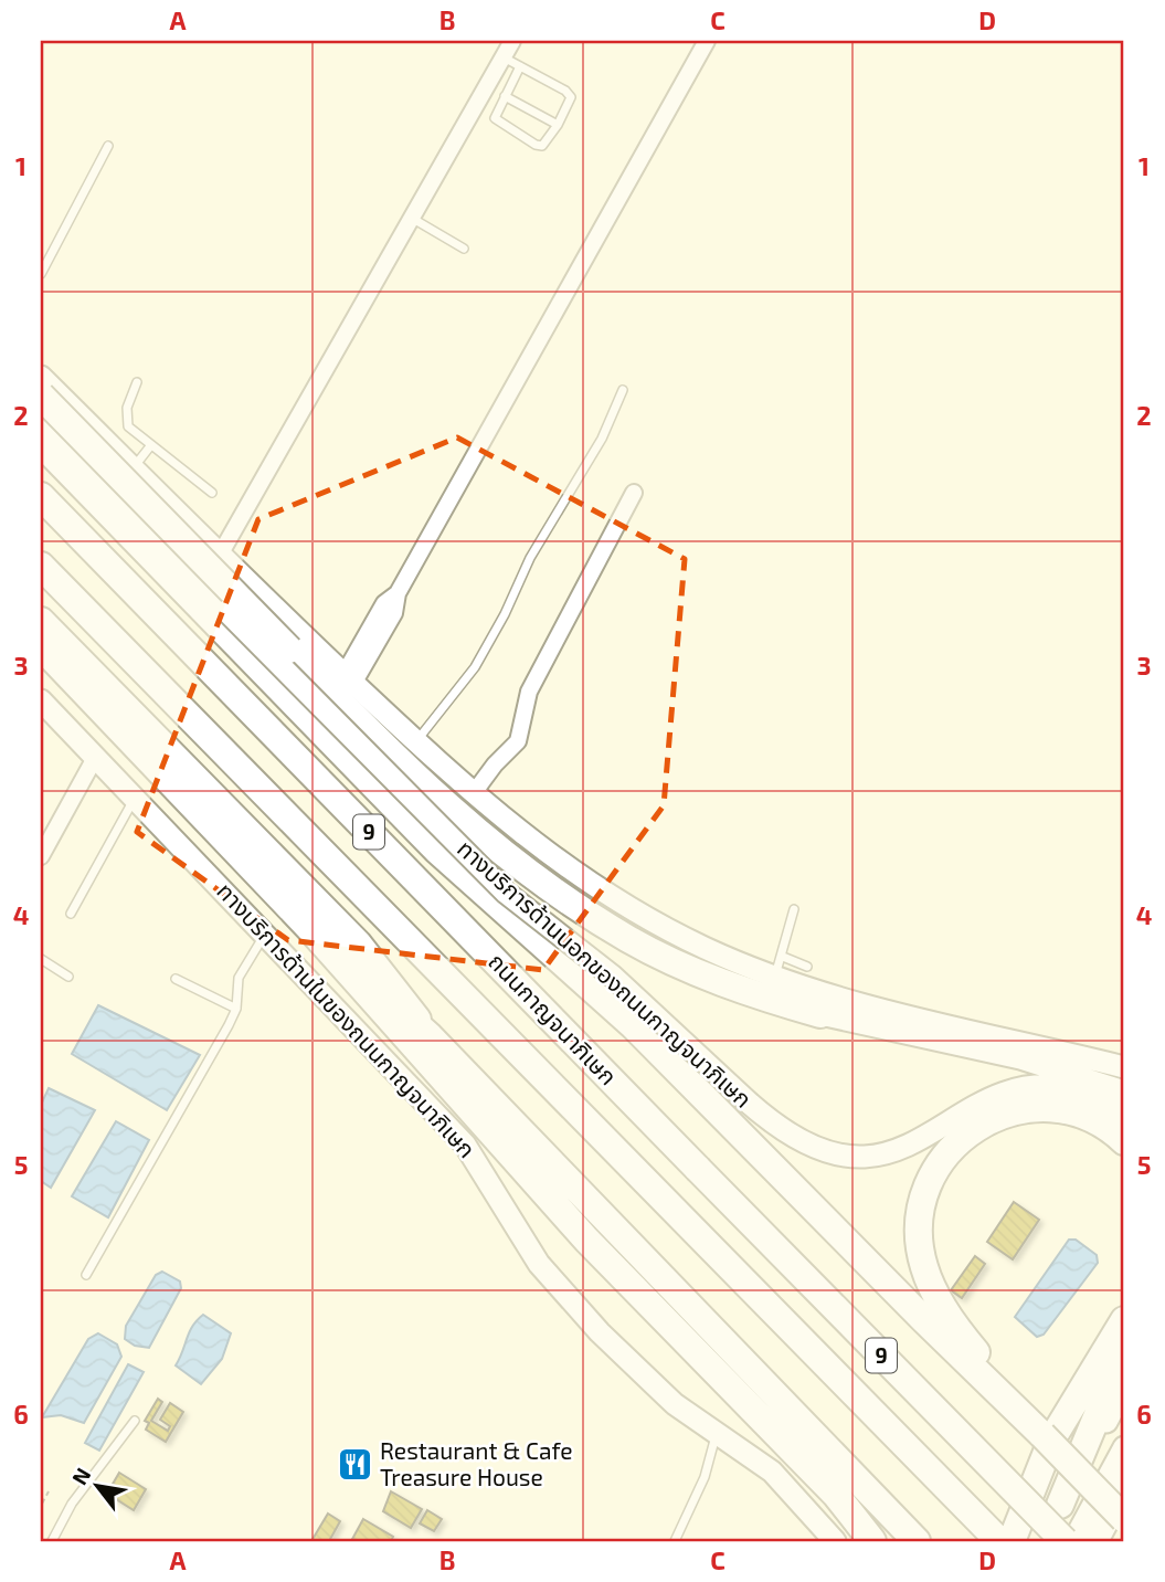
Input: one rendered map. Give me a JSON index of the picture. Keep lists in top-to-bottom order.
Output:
{
  "streets": {
    "highway": ["9", "ถนนกาญจนาภิเษก"],
    "main road": ["ทางบริการด้านนอกของถนนกาญจนาภิเษก", "ทางบริการด้านในของถนนกาญจนาภิเษก"]
  },
  "places": {
    "restaurant": ["Restaurant & Cafe Treasure House"]
  },
  "north": "top left",
  "grid": {
    "columns": [
      "A",
      "B",
      "C",
      "D"
    ],
    "rows": [
      "1",
      "2",
      "3",
      "4",
      "5",
      "6"
    ]
  }
}
